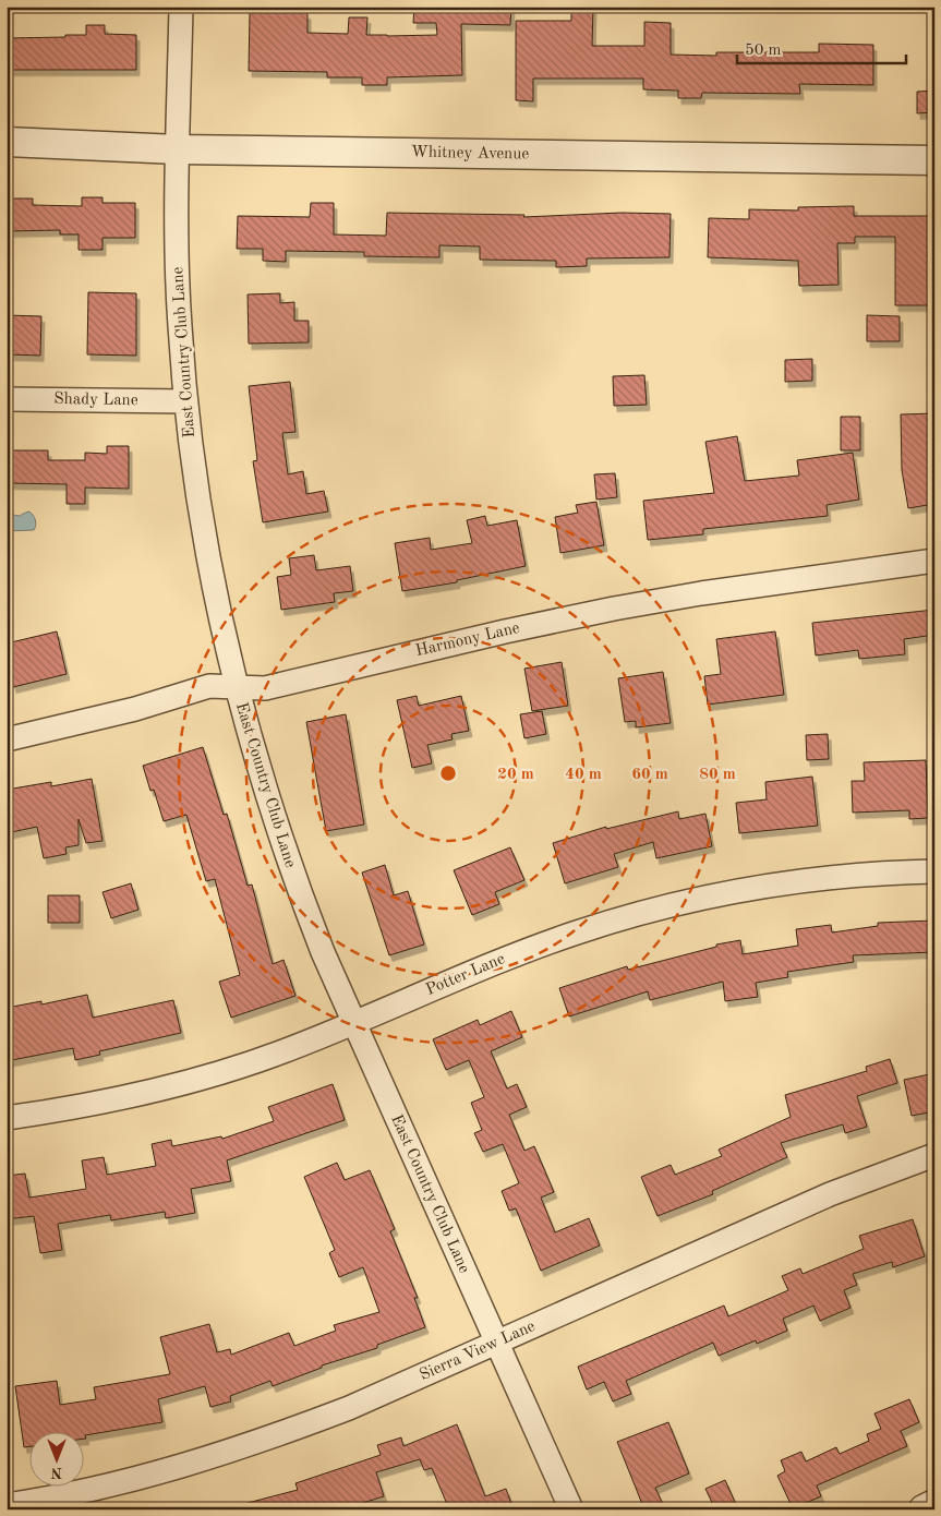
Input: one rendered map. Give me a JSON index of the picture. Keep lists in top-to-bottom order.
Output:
{
  "streets": {
    "street": [
      "Whitney Avenue",
      "East Country Club Lane",
      "Shady Lane",
      "Harmony Lane",
      "Potter Lane",
      "Sierra View Lane"
    ]
  },
  "crossings": [
    ["Whitney Avenue", "East Country Club Lane"],
    ["East Country Club Lane", "Shady Lane"],
    ["East Country Club Lane", "Harmony Lane"],
    ["East Country Club Lane", "Potter Lane"],
    ["East Country Club Lane", "Sierra View Lane"]
  ],
  "scale_bar": "50 m",
  "north": "bottom",
  "rings": [
    "20 m",
    "40 m",
    "60 m",
    "80 m"
  ]
}
